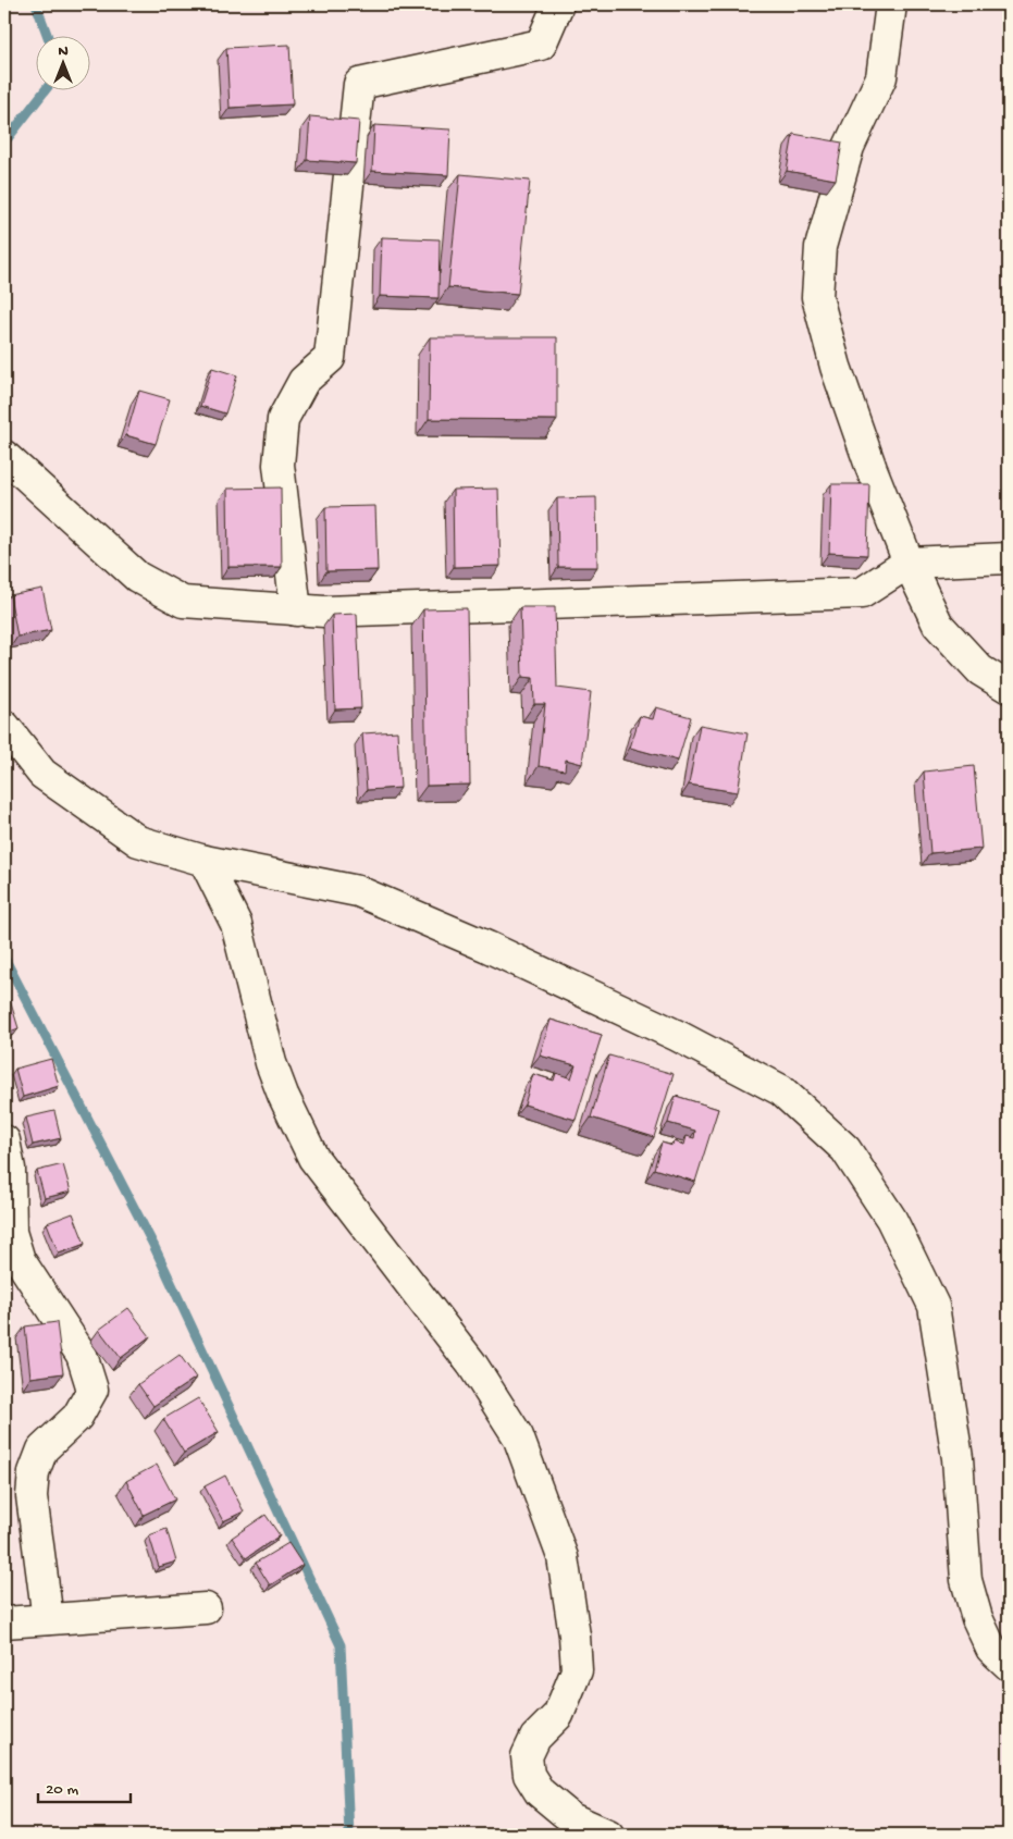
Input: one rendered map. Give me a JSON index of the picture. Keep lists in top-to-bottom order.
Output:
{
  "scale_bar": "20 m",
  "north": "top"
}
